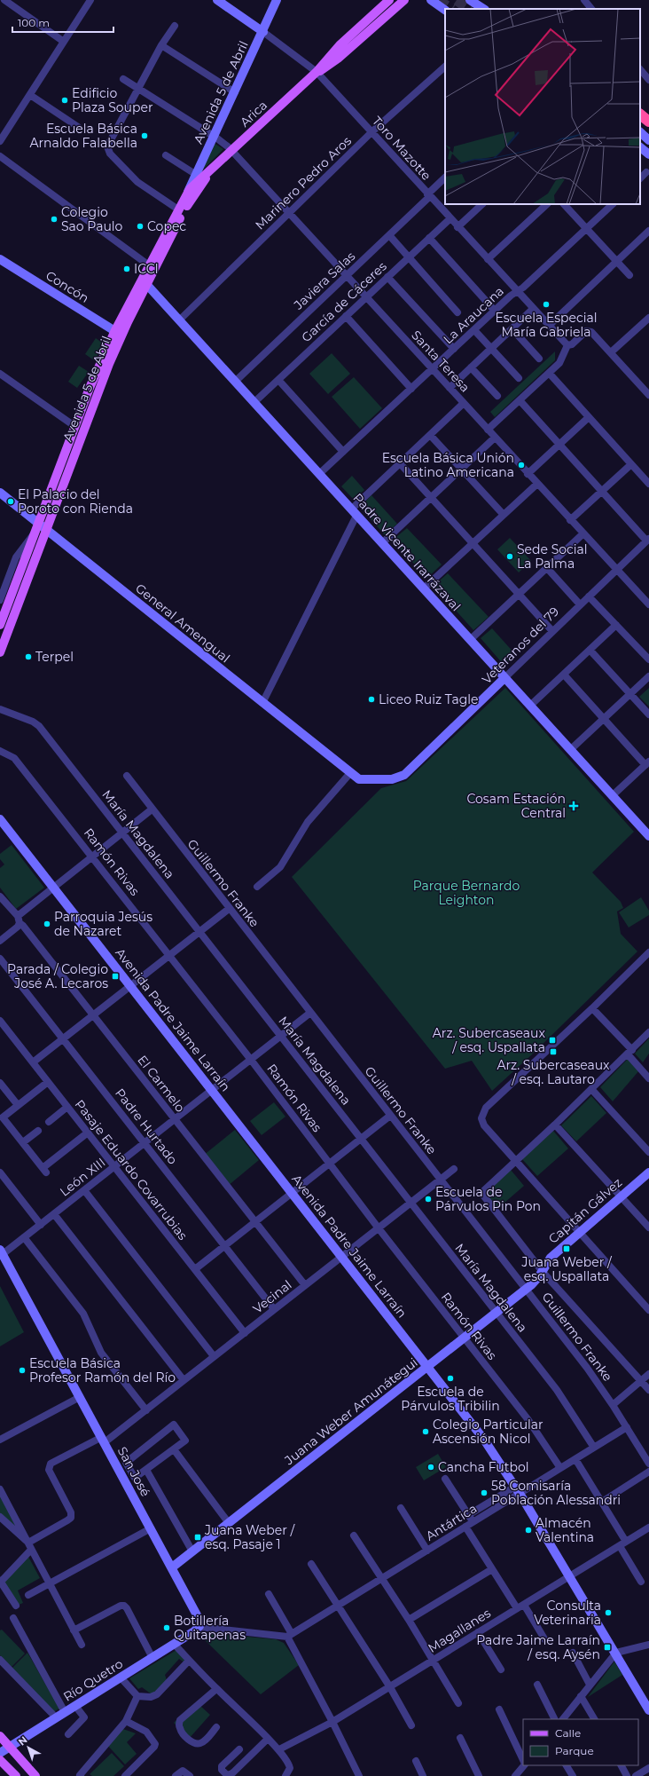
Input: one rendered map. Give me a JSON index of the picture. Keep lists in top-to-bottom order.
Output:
{
  "streets": {
    "main road": ["Avenida 5 de Abril", "Arica"],
    "street": [
      "Toro Mazotte",
      "Marinero Pedro Aros",
      "Javiera Salas",
      "Concón",
      "García de Cáceres",
      "La Araucana",
      "Santa Teresa",
      "Padre Vicente Irarrázaval",
      "General Amengual",
      "Veteranos del 79",
      "María Magdalena",
      "Ramón Rivas",
      "Guillermo Franke",
      "Avenida Padre Jaime Larraín",
      "El Carmelo",
      "Padre Hurtado",
      "Pasaje Eduardo Covarrubias",
      "León XIII",
      "Capitán Gálvez",
      "Vecinal",
      "Juana Weber Amunátegui",
      "San José",
      "Antártica",
      "Magallanes",
      "Río Quetro"
    ]
  },
  "crossings": [
    ["Avenida 5 de Abril", "Arica"],
    ["Avenida 5 de Abril", "Toro Mazotte"],
    ["Avenida 5 de Abril", "Concón"],
    ["Avenida 5 de Abril", "Santa Teresa"],
    ["Avenida 5 de Abril", "Padre Vicente Irarrázaval"],
    ["Avenida 5 de Abril", "General Amengual"],
    ["Arica", "Toro Mazotte"],
    ["Arica", "Santa Teresa"],
    ["Toro Mazotte", "Marinero Pedro Aros"],
    ["Toro Mazotte", "Javiera Salas"],
    ["Toro Mazotte", "García de Cáceres"],
    ["Toro Mazotte", "La Araucana"],
    ["Marinero Pedro Aros", "Santa Teresa"],
    ["Marinero Pedro Aros", "Padre Vicente Irarrázaval"],
    ["Javiera Salas", "Santa Teresa"],
    ["Javiera Salas", "Padre Vicente Irarrázaval"],
    ["García de Cáceres", "Santa Teresa"],
    ["García de Cáceres", "Padre Vicente Irarrázaval"],
    ["La Araucana", "Santa Teresa"],
    ["La Araucana", "Padre Vicente Irarrázaval"],
    ["Santa Teresa", "Veteranos del 79"],
    ["Padre Vicente Irarrázaval", "Veteranos del 79"],
    ["General Amengual", "Veteranos del 79"],
    ["María Magdalena", "León XIII"],
    ["María Magdalena", "Vecinal"],
    ["María Magdalena", "Juana Weber Amunátegui"],
    ["María Magdalena", "Antártica"],
    ["Ramón Rivas", "León XIII"],
    ["Ramón Rivas", "Vecinal"],
    ["Ramón Rivas", "Juana Weber Amunátegui"],
    ["Ramón Rivas", "Antártica"],
    ["Guillermo Franke", "León XIII"],
    ["Guillermo Franke", "Vecinal"],
    ["Guillermo Franke", "Juana Weber Amunátegui"],
    ["Guillermo Franke", "Antártica"],
    ["Avenida Padre Jaime Larraín", "León XIII"],
    ["Avenida Padre Jaime Larraín", "Vecinal"],
    ["Avenida Padre Jaime Larraín", "Juana Weber Amunátegui"],
    ["Avenida Padre Jaime Larraín", "Antártica"],
    ["Avenida Padre Jaime Larraín", "Magallanes"],
    ["El Carmelo", "León XIII"],
    ["El Carmelo", "Vecinal"],
    ["Padre Hurtado", "León XIII"],
    ["Padre Hurtado", "Vecinal"],
    ["Pasaje Eduardo Covarrubias", "León XIII"],
    ["Pasaje Eduardo Covarrubias", "Vecinal"],
    ["León XIII", "San José"],
    ["Capitán Gálvez", "Juana Weber Amunátegui"],
    ["Vecinal", "San José"],
    ["Juana Weber Amunátegui", "San José"],
    ["San José", "Río Quetro"]
  ],
  "parks": ["Parque Bernardo Leighton"],
  "places": {
    "other": [
      "Edificio Plaza Souper",
      "Escuela Básica Arnaldo Falabella",
      "Colegio Sao Paulo",
      "Copec",
      "ICCI",
      "Escuela Especial María Gabriela",
      "Escuela Básica Unión Latino Americana",
      "El Palacio del Poroto con Rienda",
      "Sede Social La Palma",
      "Terpel",
      "Liceo Ruiz Tagle",
      "Parroquia Jesús de Nazaret",
      "Escuela de Párvulos Pin Pon",
      "Escuela Básica Profesor Ramón del Río",
      "Escuela de Párvulos Tribilin",
      "Colegio Particular Ascensión Nicol",
      "Cancha Futbol",
      "58 Comisaría Población Alessandri",
      "Almacén Valentina",
      "Consulta Veterinaria",
      "Botillería Quitapenas"
    ],
    "health": ["Cosam Estación Central"],
    "transit": [
      "Parada / Colegio José A. Lecaros",
      "Arz. Subercaseaux / esq. Uspallata",
      "Arz. Subercaseaux / esq. Lautaro",
      "Juana Weber / esq. Uspallata",
      "Juana Weber / esq. Pasaje 1",
      "Padre Jaime Larraín / esq. Aysén"
    ]
  },
  "legend": ["Calle", "Parque"],
  "scale_bar": "100 m",
  "north": "top left"
}
